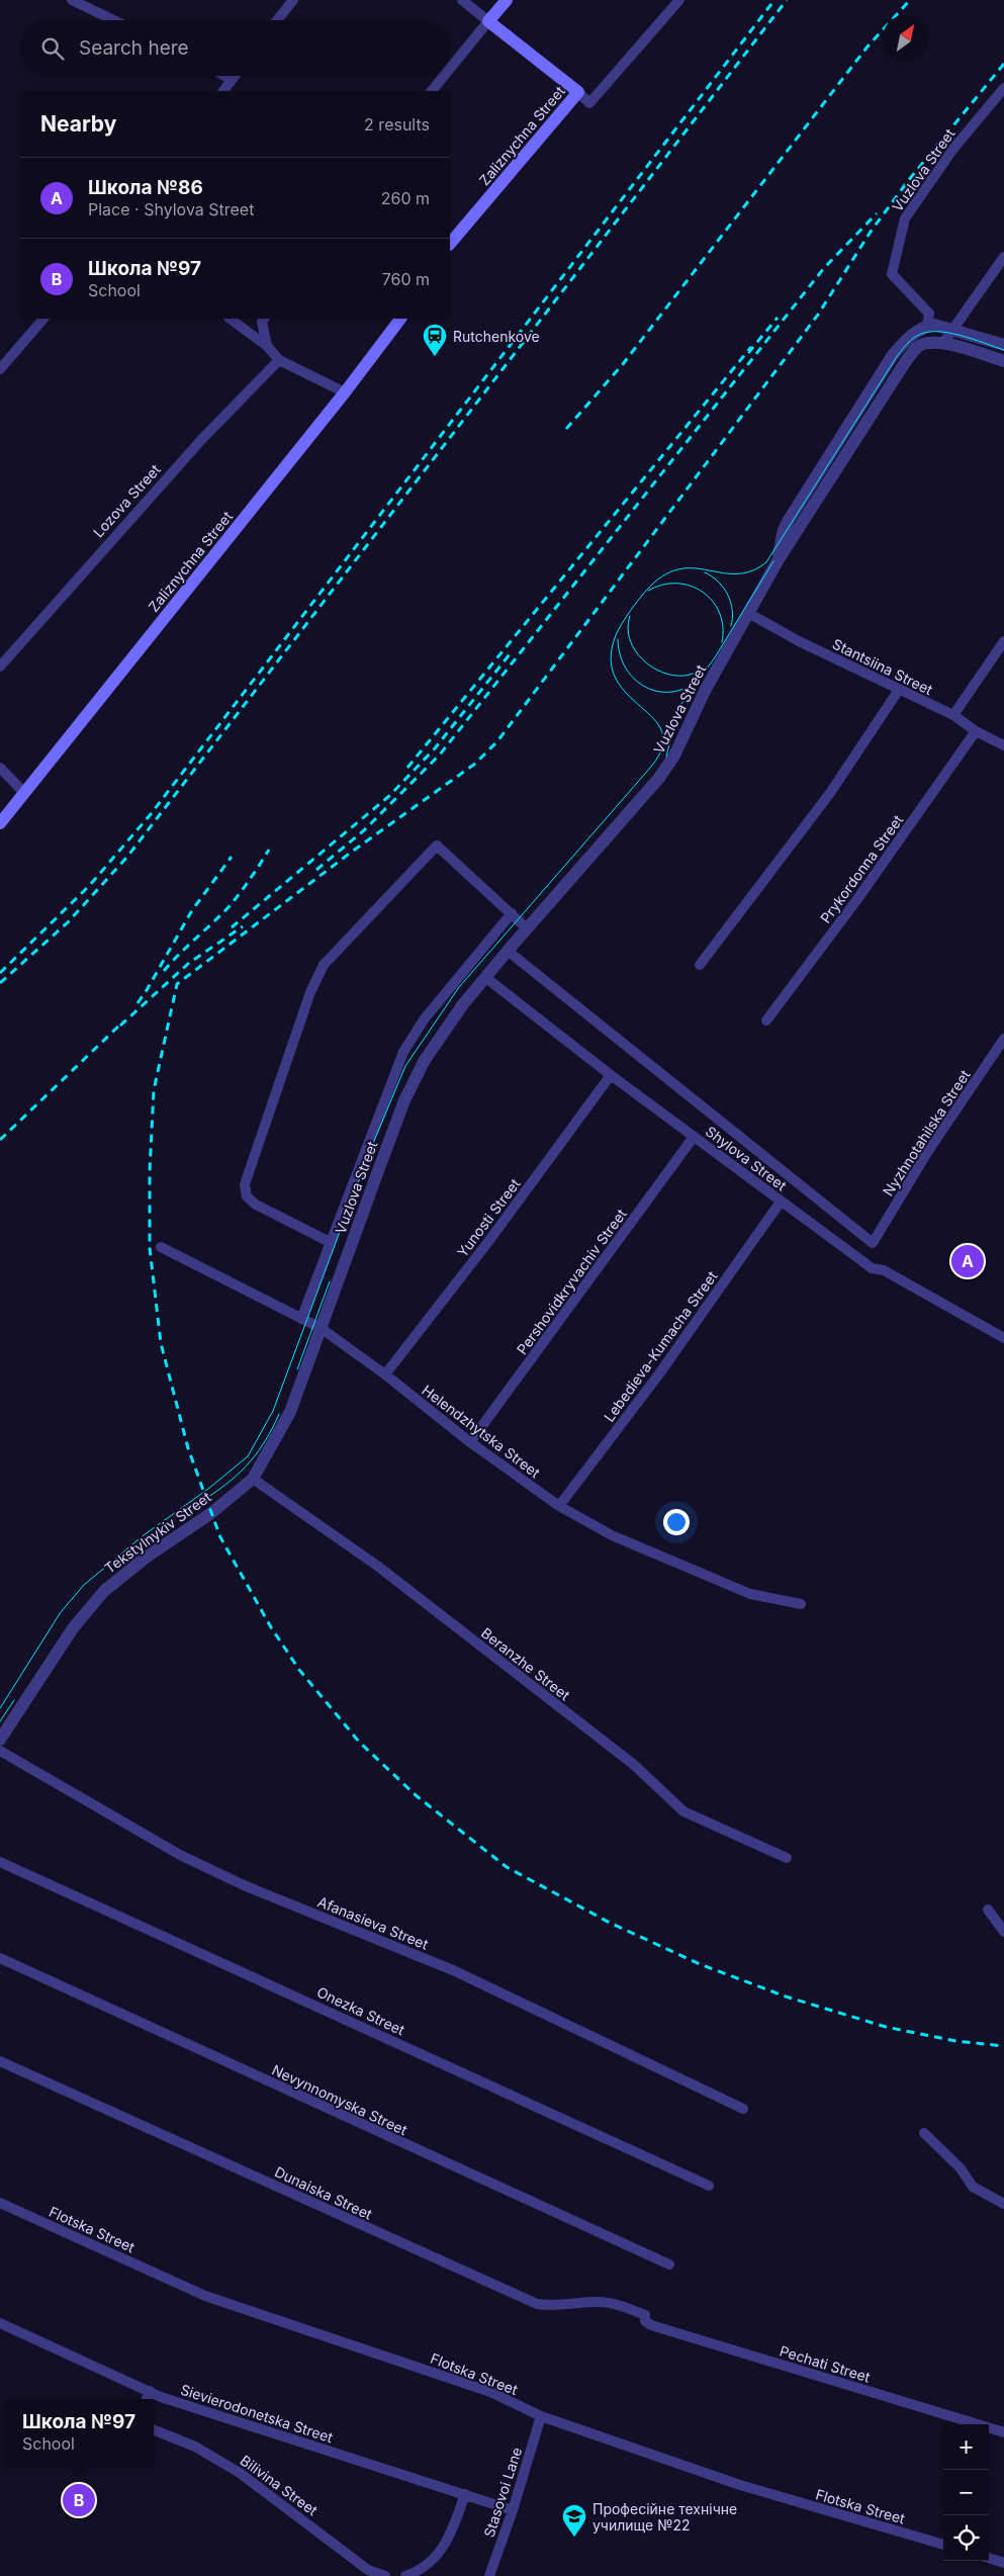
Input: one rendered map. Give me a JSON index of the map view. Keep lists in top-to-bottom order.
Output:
{
  "streets": {
    "main road": ["Zaliznychna Street"],
    "street": [
      "Vuzlova Street",
      "Lozova Street",
      "Stantsiina Street",
      "Prykordonna Street",
      "Nyzhnotahilska Street",
      "Shylova Street",
      "Yunosti Street",
      "Pershovidkryvachiv Street",
      "Lebedieva-Kumacha Street",
      "Helendzhytska Street",
      "Tekstylnykiv Street",
      "Beranzhe Street",
      "Afanasieva Street",
      "Onezka Street",
      "Nevynnomyska Street",
      "Dunaiska Street",
      "Flotska Street",
      "Pechati Street",
      "Sievierodonetska Street",
      "Bilivina Street",
      "Stasovoi Lane"
    ]
  },
  "crossings": [
    ["Vuzlova Street", "Stantsiina Street"],
    ["Vuzlova Street", "Shylova Street"],
    ["Vuzlova Street", "Helendzhytska Street"],
    ["Vuzlova Street", "Tekstylnykiv Street"],
    ["Vuzlova Street", "Beranzhe Street"],
    ["Stantsiina Street", "Prykordonna Street"],
    ["Nyzhnotahilska Street", "Shylova Street"],
    ["Shylova Street", "Yunosti Street"],
    ["Shylova Street", "Pershovidkryvachiv Street"],
    ["Shylova Street", "Lebedieva-Kumacha Street"],
    ["Yunosti Street", "Helendzhytska Street"],
    ["Pershovidkryvachiv Street", "Helendzhytska Street"],
    ["Lebedieva-Kumacha Street", "Helendzhytska Street"],
    ["Tekstylnykiv Street", "Beranzhe Street"],
    ["Dunaiska Street", "Pechati Street"],
    ["Flotska Street", "Stasovoi Lane"],
    ["Sievierodonetska Street", "Stasovoi Lane"]
  ],
  "places": {
    "station": ["Rutchenkove"],
    "school or university": ["Професійне технічне училище №22"]
  },
  "north": "top right",
  "page": {
    "search": "Search here",
    "heading": ["Nearby", "2 results"],
    "list": [
      {
        "mark": "A",
        "name": "Школа №86",
        "note": "Place · Shylova Street",
        "value": "260 m"
      },
      {
        "mark": "B",
        "name": "Школа №97",
        "note": "School",
        "value": "760 m"
      }
    ],
    "pins": ["A", "B"],
    "popup": ["Школа №97", "School"],
    "map_buttons": ["+", "−"]
  }
}
